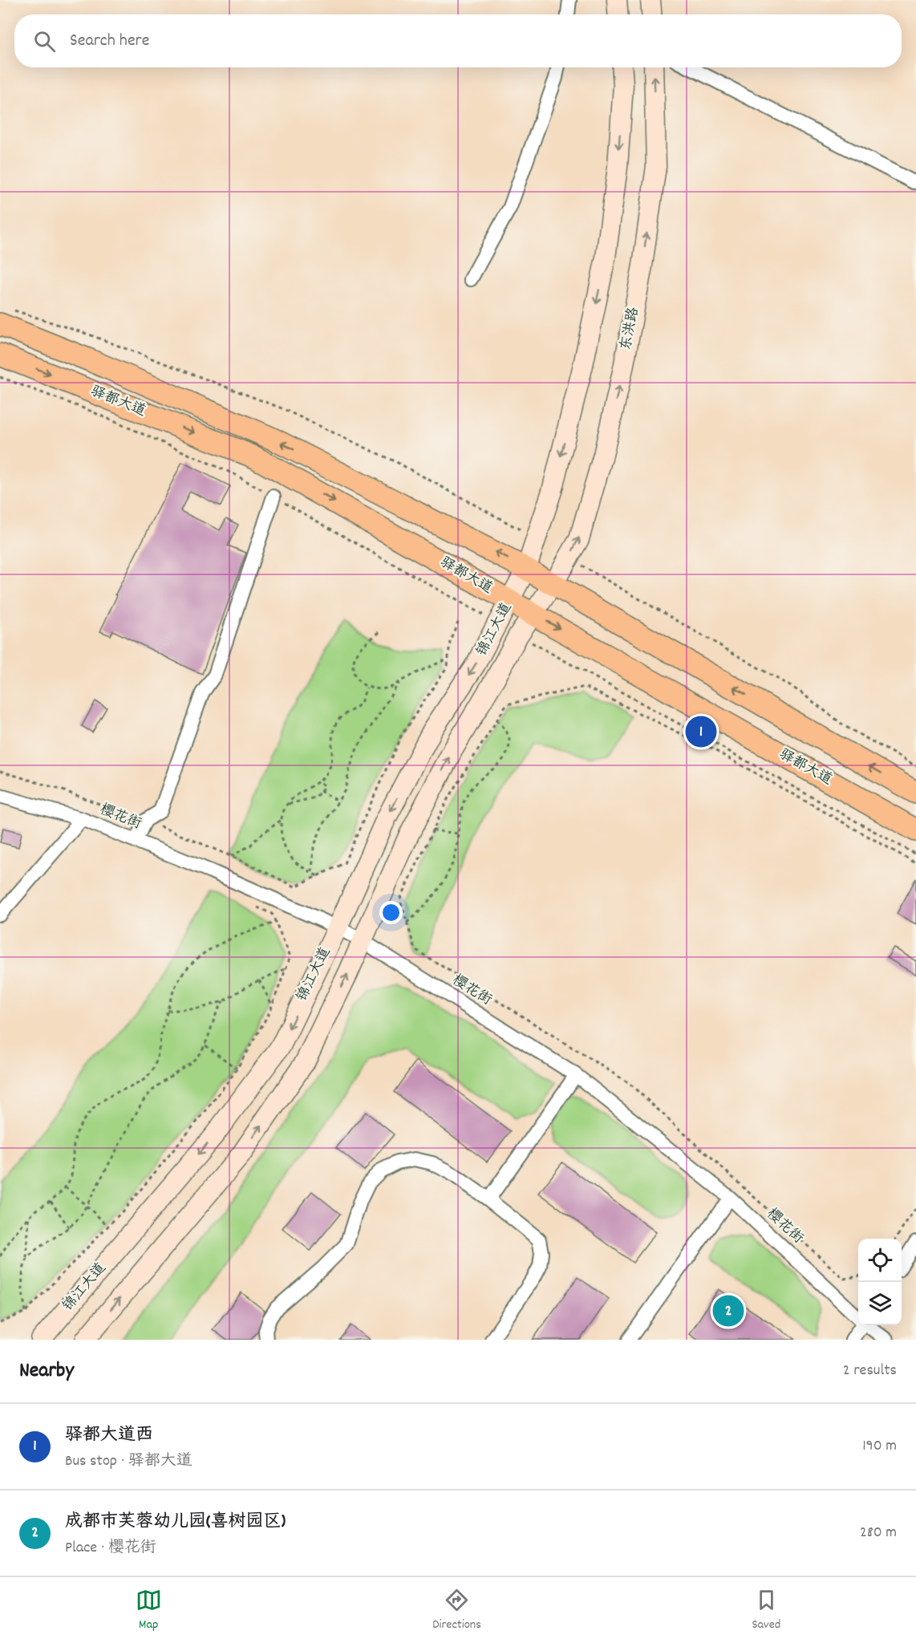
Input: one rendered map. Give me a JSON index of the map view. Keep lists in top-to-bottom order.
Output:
{
  "streets": {
    "main road": ["东洪路", "驿都大道", "锦江大道"],
    "street": ["樱花街"]
  },
  "crossings": [
    ["东洪路", "驿都大道"],
    ["东洪路", "锦江大道"],
    ["驿都大道", "锦江大道"],
    ["锦江大道", "樱花街"]
  ],
  "page": {
    "search": "Search here",
    "pins": ["1", "2"],
    "heading": ["Nearby", "2 results"],
    "list": [
      {
        "mark": "1",
        "name": "驿都大道西",
        "note": "Bus stop · 驿都大道",
        "value": "190 m"
      },
      {
        "mark": "2",
        "name": "成都市芙蓉幼儿园(喜树园区)",
        "note": "Place · 樱花街",
        "value": "280 m"
      }
    ],
    "nav": ["Map", "Directions", "Saved"]
  }
}
